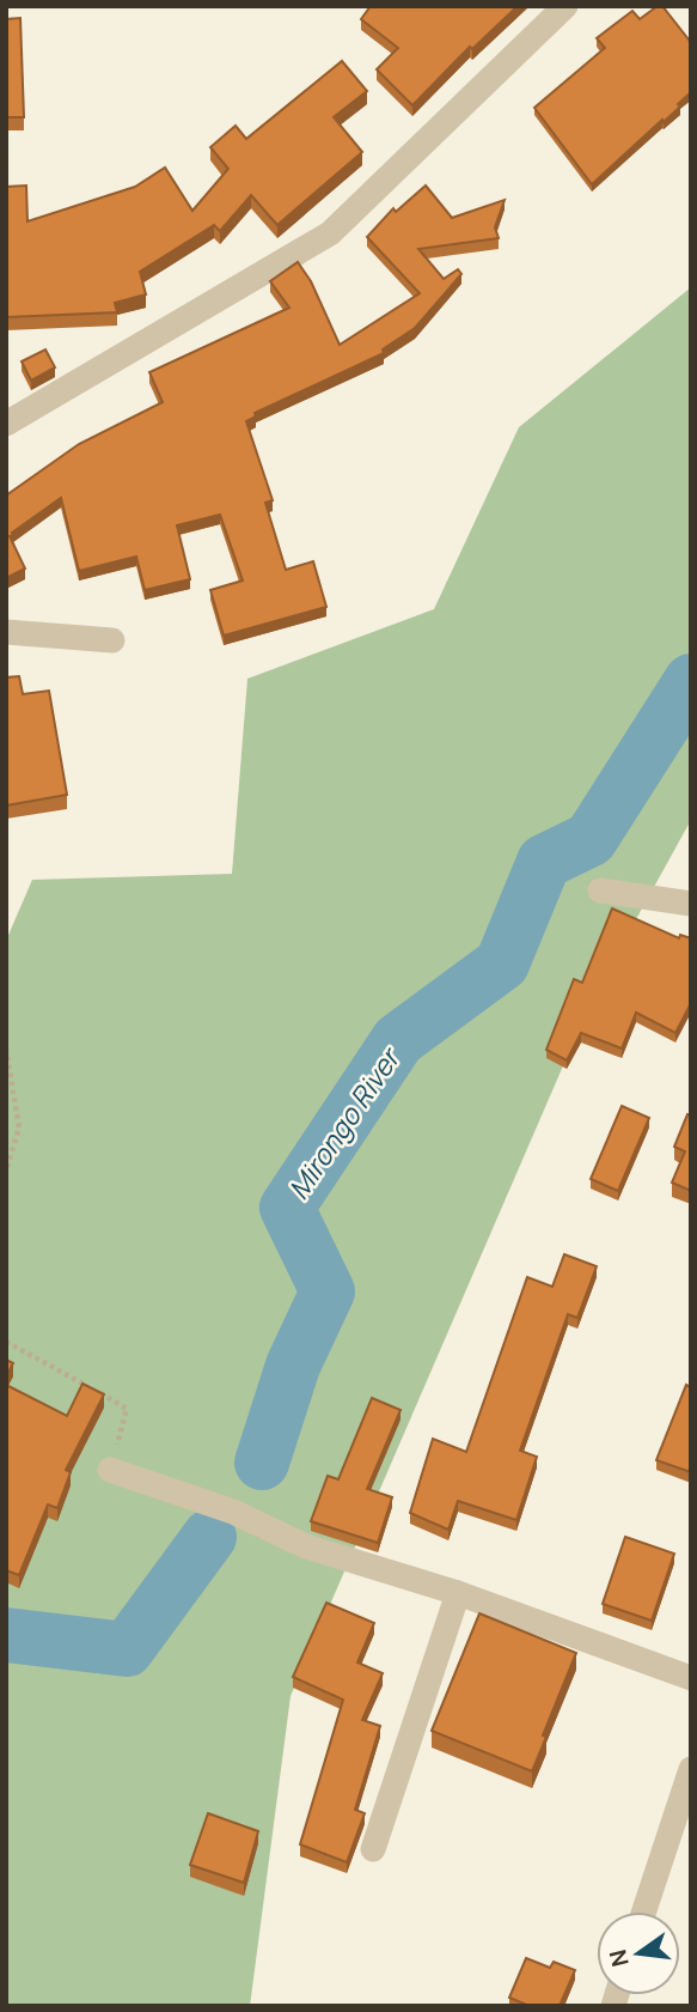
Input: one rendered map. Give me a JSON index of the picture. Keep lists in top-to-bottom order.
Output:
{
  "water": ["Mirongo River"],
  "north": "left"
}
